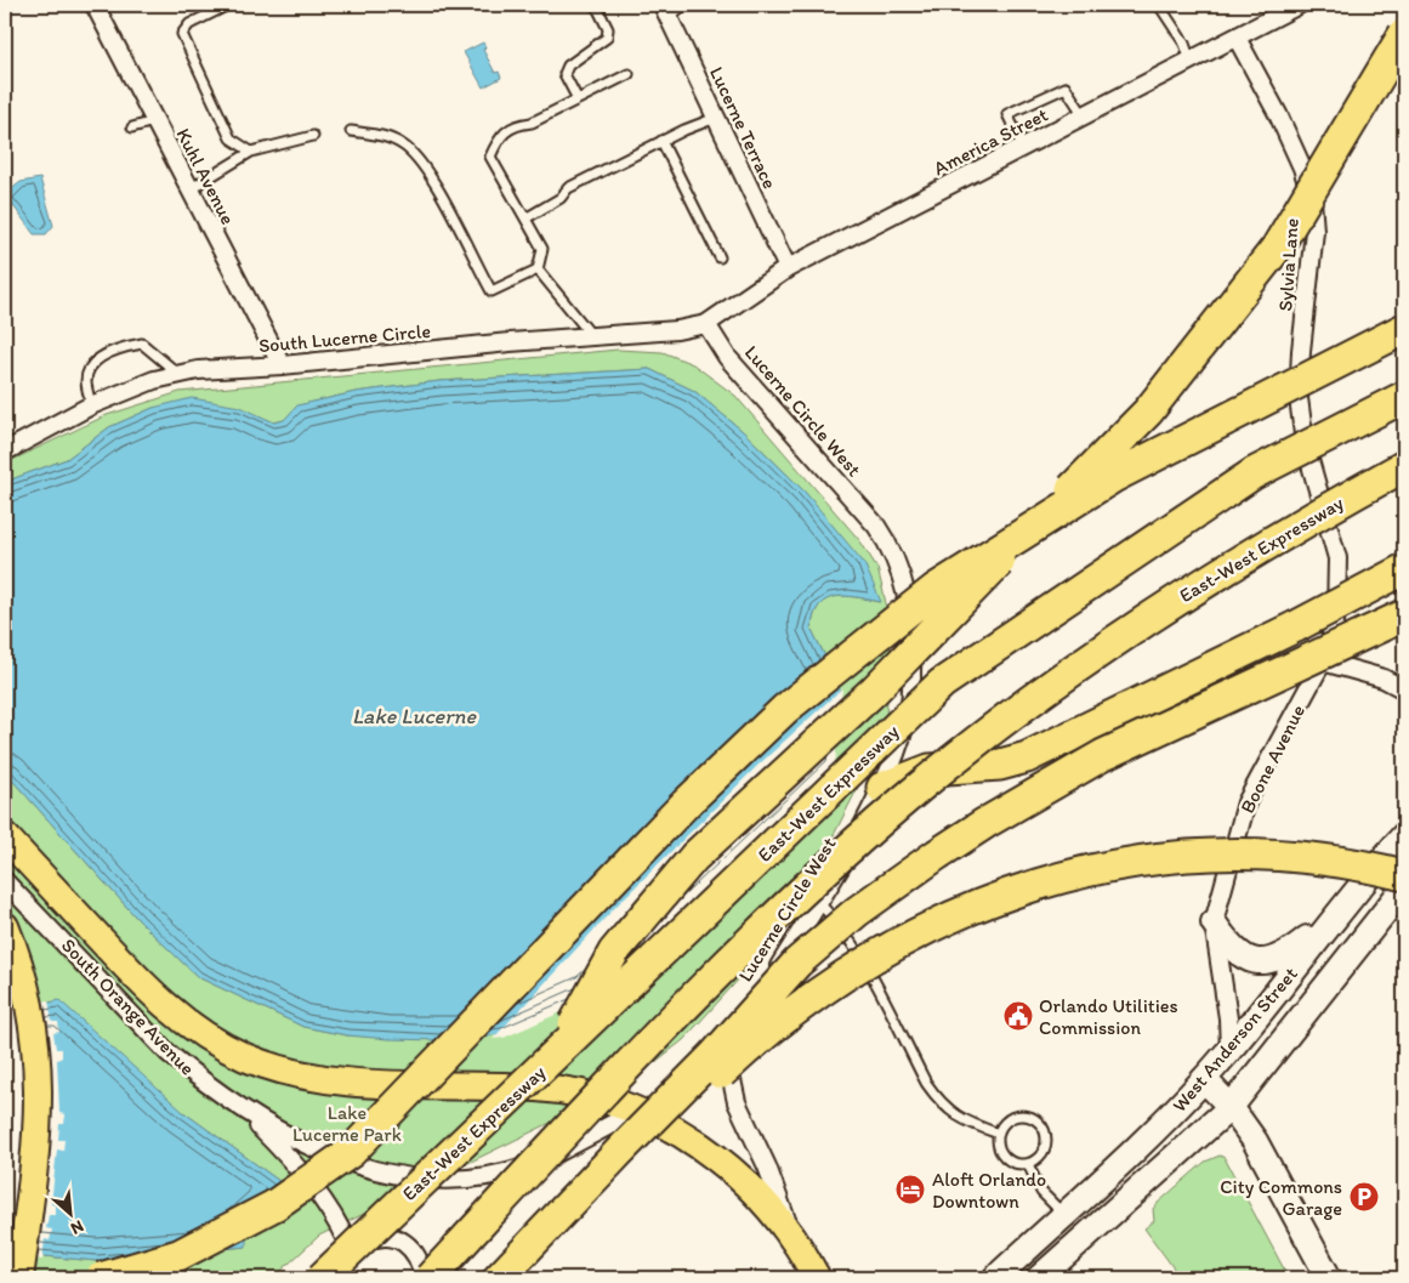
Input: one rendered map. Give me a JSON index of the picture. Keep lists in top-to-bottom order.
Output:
{
  "streets": {
    "highway": ["East-West Expressway"],
    "main road": ["South Orange Avenue", "West Anderson Street"],
    "street": [
      "Lucerne Terrace",
      "America Street",
      "Kuhl Avenue",
      "Sylvia Lane",
      "South Lucerne Circle",
      "Lucerne Circle West",
      "Boone Avenue"
    ]
  },
  "crossings": [
    ["Lucerne Terrace", "America Street"],
    ["America Street", "Sylvia Lane"],
    ["America Street", "South Lucerne Circle"],
    ["America Street", "Lucerne Circle West"],
    ["Kuhl Avenue", "South Lucerne Circle"],
    ["Sylvia Lane", "Boone Avenue"],
    ["South Lucerne Circle", "Lucerne Circle West"],
    ["Lucerne Circle West", "South Orange Avenue"],
    ["Boone Avenue", "West Anderson Street"]
  ],
  "water": ["Lake Lucerne"],
  "parks": ["Lake Lucerne Park"],
  "places": {
    "public building": ["Orlando Utilities Commission"],
    "hotel": ["Aloft Orlando Downtown"],
    "parking": ["City Commons Garage"]
  },
  "north": "bottom right"
}
